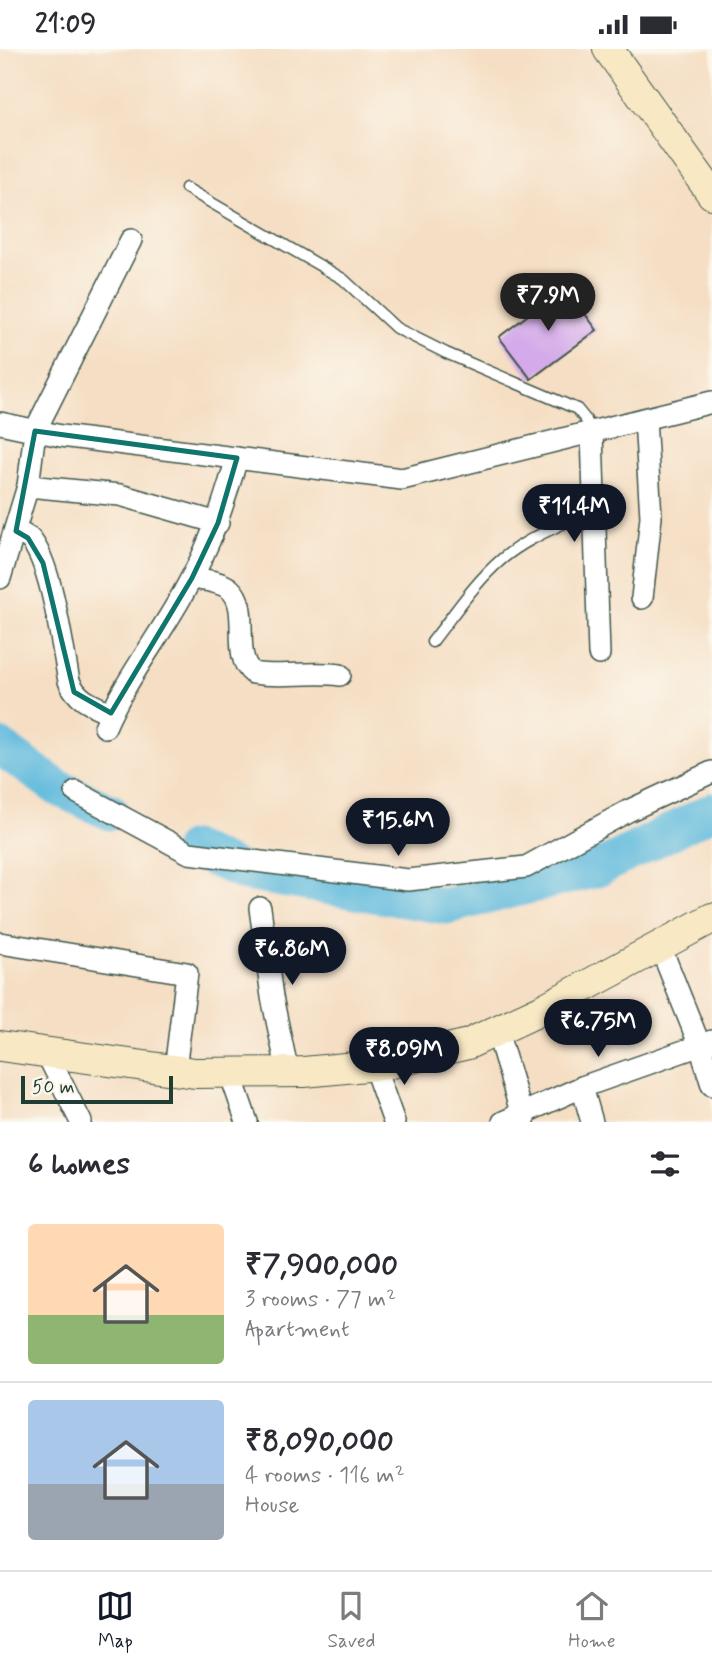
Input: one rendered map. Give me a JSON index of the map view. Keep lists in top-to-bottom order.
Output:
{
  "scale_bar": "50 m",
  "page": {
    "status": "21:09",
    "price": [
      "₹7.9M",
      "₹11.4M",
      "₹15.6M",
      "₹6.86M",
      "₹6.75M",
      "₹8.09M"
    ],
    "scale": "50 m",
    "heading": "6 homes",
    "list": [
      {
        "name": "₹7,900,000",
        "note": "3 rooms · 77 m² · Apartment"
      },
      {
        "name": "₹8,090,000",
        "note": "4 rooms · 116 m² · House"
      }
    ],
    "tabs": ["Map", "Saved", "Home"]
  }
}
